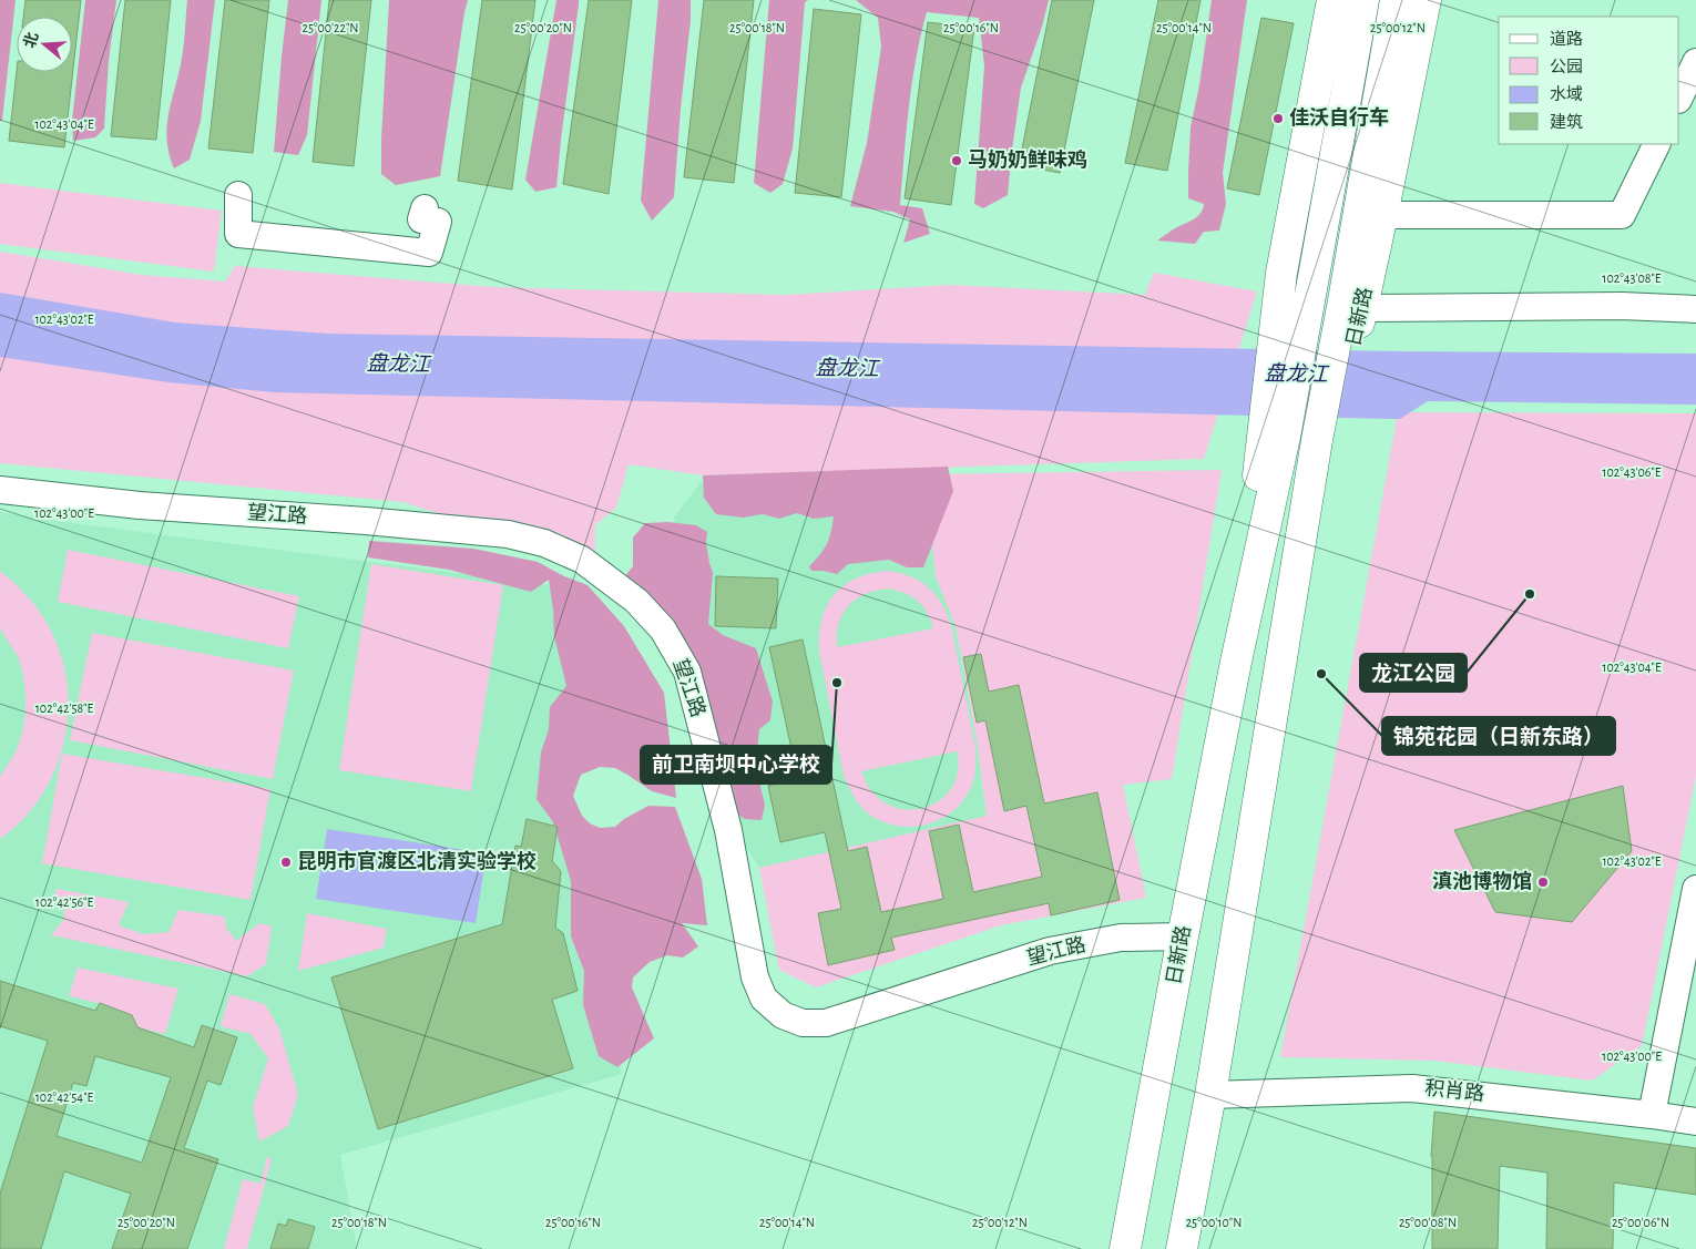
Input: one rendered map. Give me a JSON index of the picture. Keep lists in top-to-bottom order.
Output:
{
  "streets": {
    "main road": ["日新路"],
    "street": ["望江路", "积肖路"]
  },
  "crossings": [
    ["日新路", "望江路"],
    ["日新路", "积肖路"]
  ],
  "water": ["盘龙江"],
  "places": [
    "佳沃自行车",
    "马奶奶鲜味鸡",
    "龙江公园",
    "锦苑花园（日新东路）",
    "前卫南坝中心学校",
    "昆明市官渡区北清实验学校",
    "滇池博物馆"
  ],
  "legend": [
    "道路",
    "公园",
    "水域",
    "建筑"
  ],
  "north": "left",
  "coordinates": [
    "25°00'22\"N",
    "25°00'20\"N",
    "25°00'18\"N",
    "25°00'16\"N",
    "25°00'14\"N",
    "25°00'12\"N",
    "102°43'04\"E",
    "102°43'08\"E",
    "102°43'02\"E",
    "102°43'06\"E",
    "102°43'00\"E",
    "102°42'58\"E",
    "102°42'56\"E",
    "102°42'54\"E",
    "25°00'10\"N",
    "25°00'08\"N",
    "25°00'06\"N"
  ]
}
